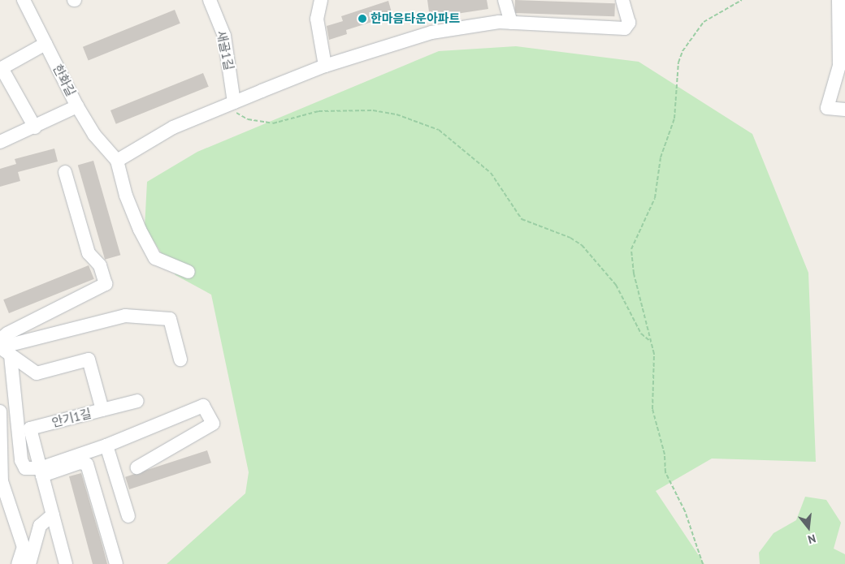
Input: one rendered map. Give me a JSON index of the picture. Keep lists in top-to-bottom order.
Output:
{
  "streets": {
    "street": ["새골1길", "한화길", "안기1길"]
  },
  "places": ["한마음타운아파트"],
  "north": "bottom"
}
